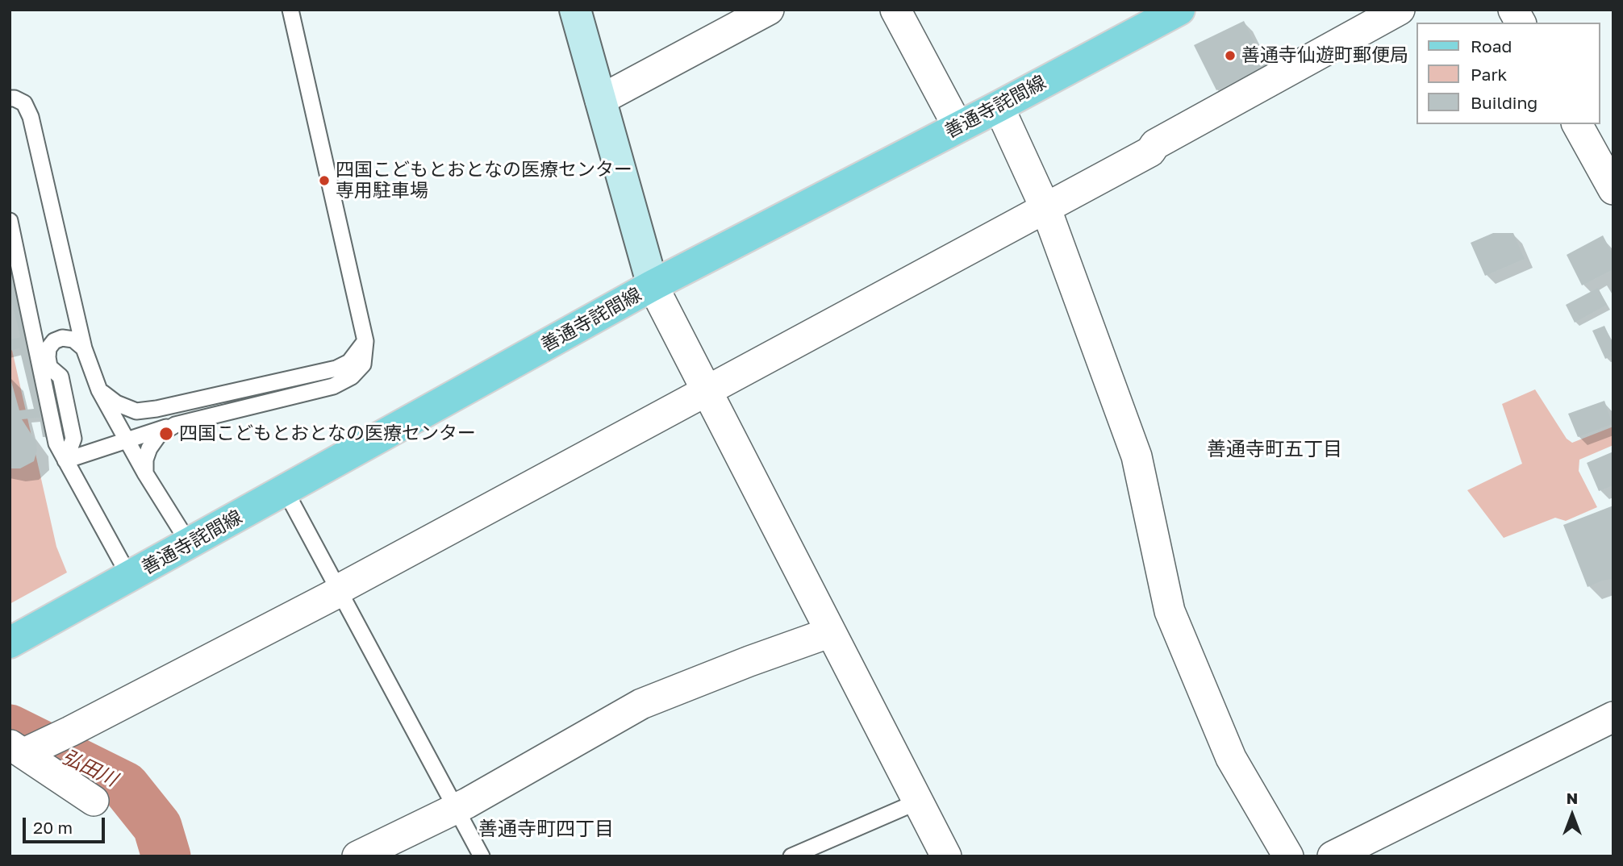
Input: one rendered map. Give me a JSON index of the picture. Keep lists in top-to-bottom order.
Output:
{
  "streets": {
    "main road": ["善通寺詫間線"]
  },
  "districts": ["善通寺町五丁目", "善通寺町四丁目"],
  "water": ["弘田川"],
  "places": ["善通寺仙遊町郵便局", "四国こどもとおとなの医療センター 専用駐車場", "四国こどもとおとなの医療センター"],
  "legend": ["Road", "Park", "Building"],
  "scale_bar": "20 m",
  "north": "top"
}
